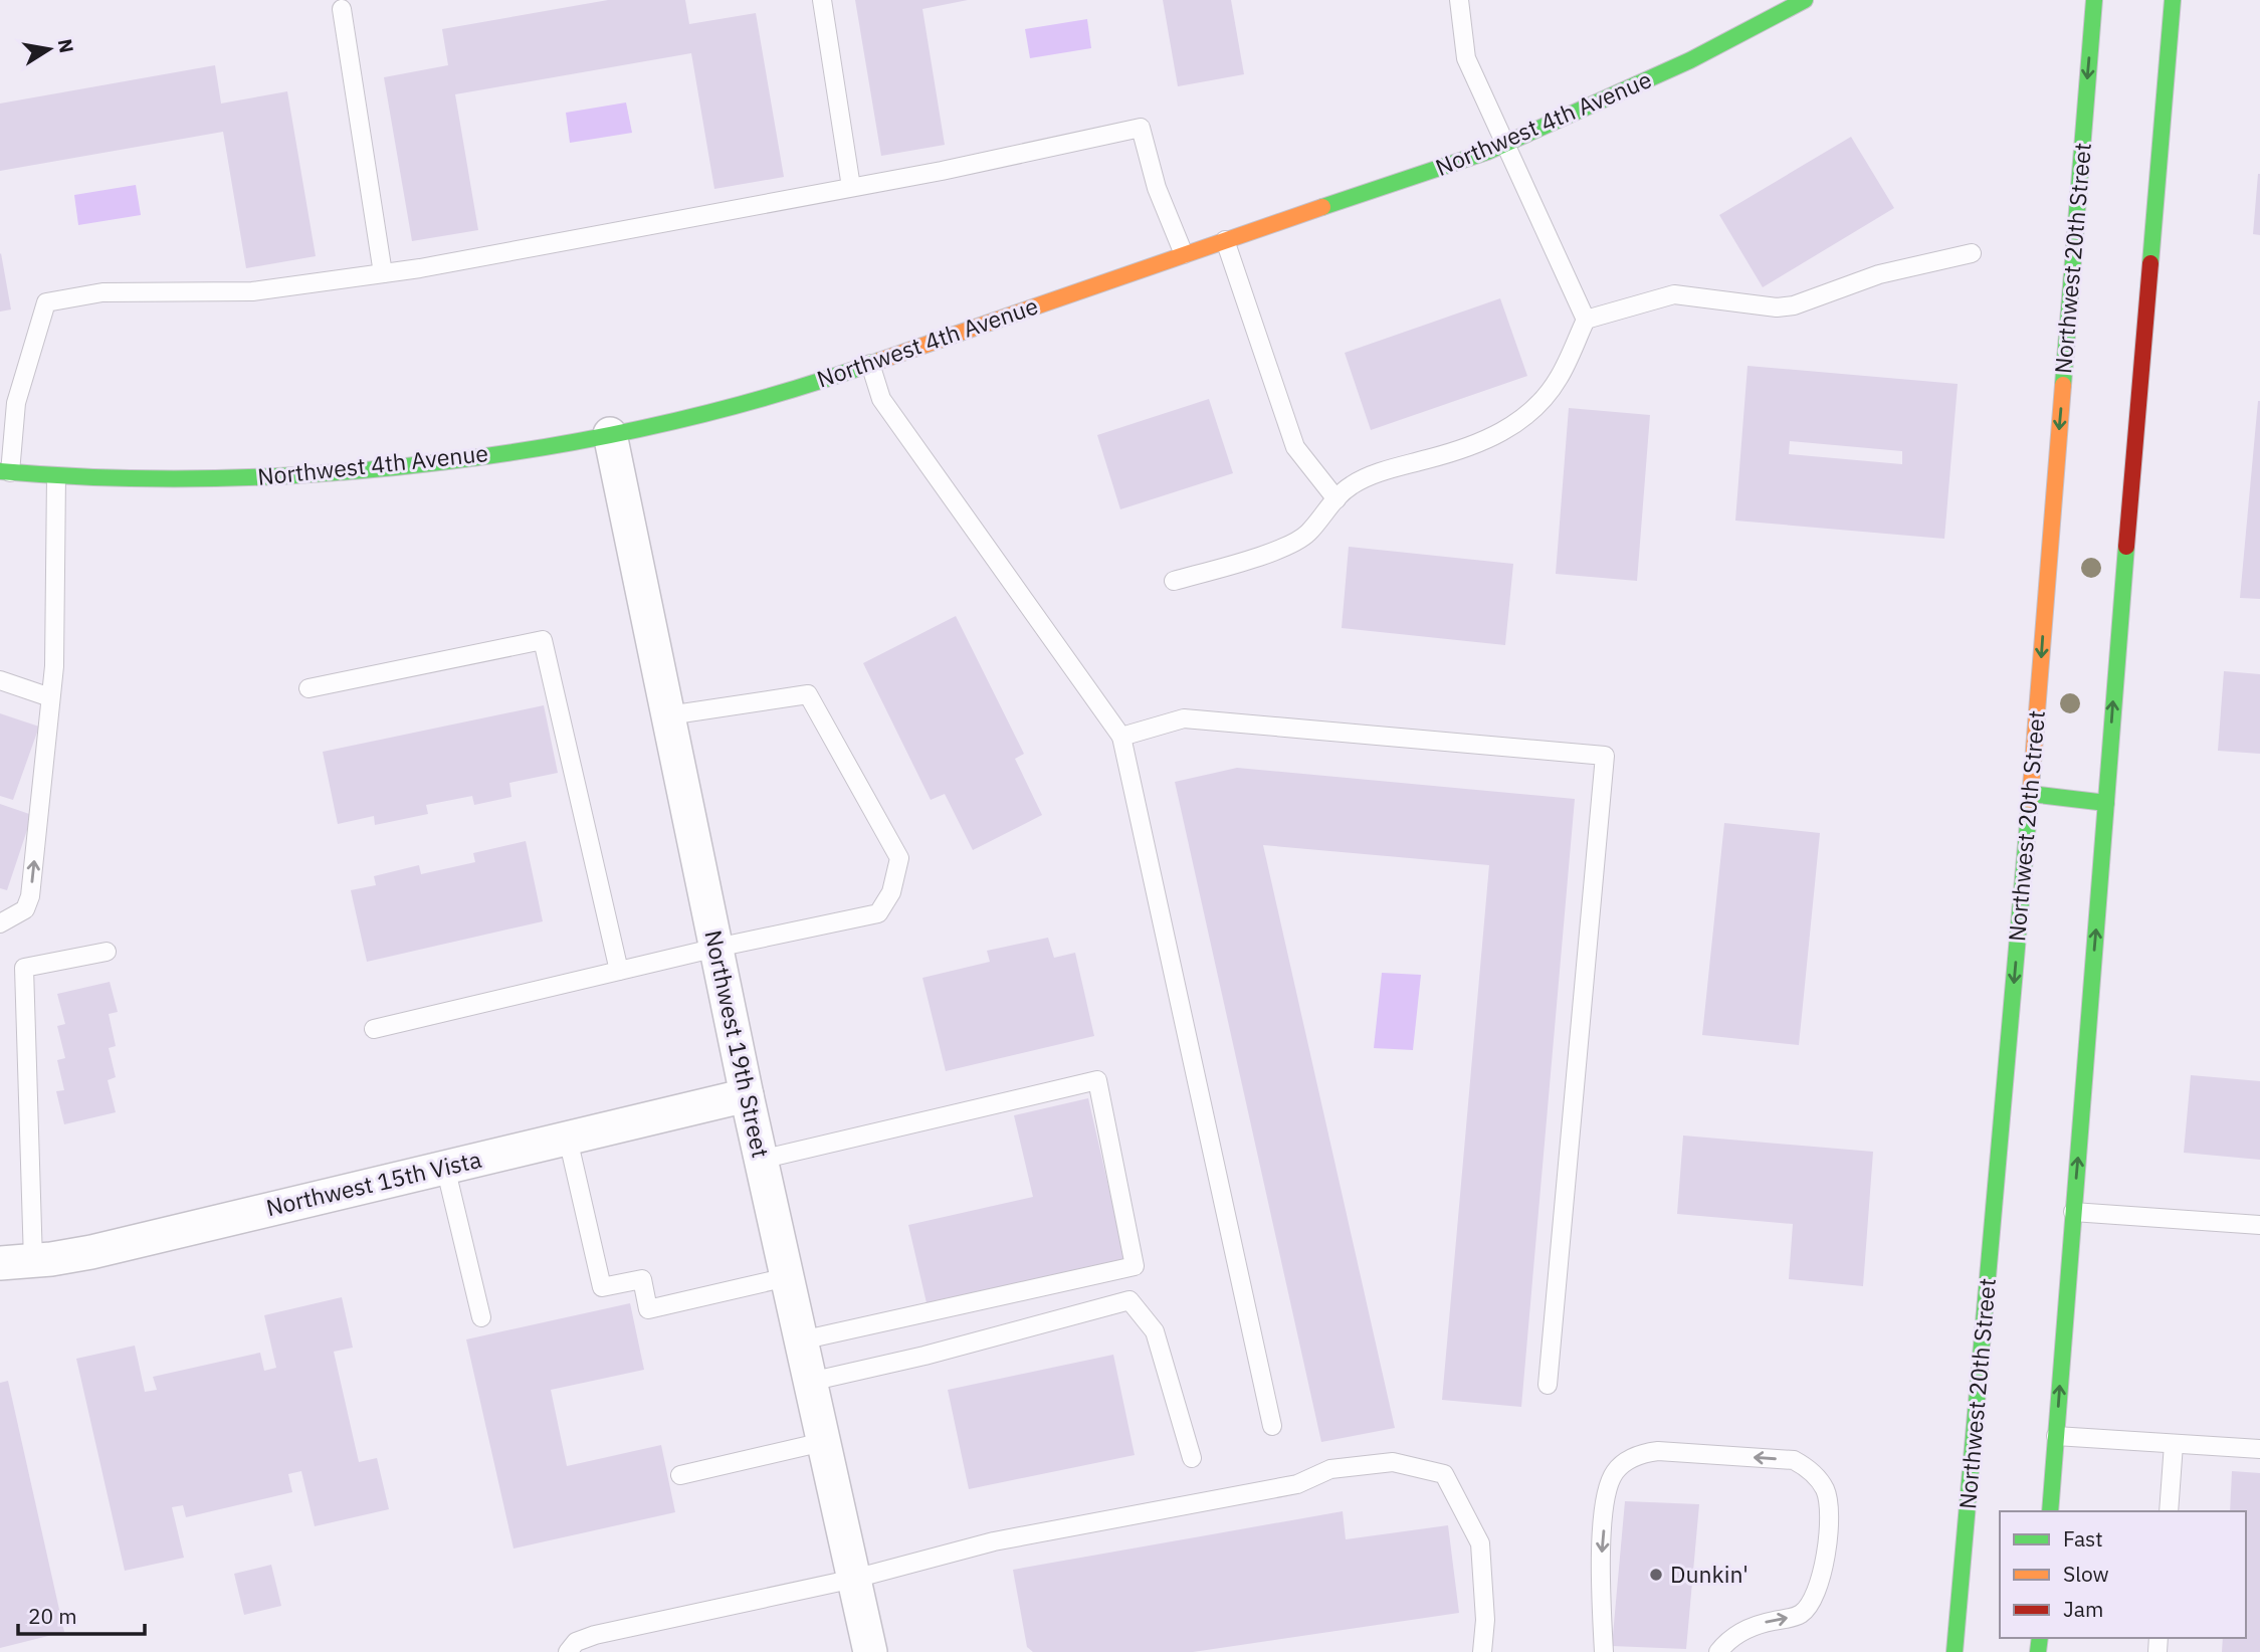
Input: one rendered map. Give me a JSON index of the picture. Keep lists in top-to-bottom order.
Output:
{
  "streets": {
    "street": [
      "Northwest 4th Avenue",
      "Northwest 20th Street",
      "Northwest 19th Street",
      "Northwest 15th Vista"
    ]
  },
  "crossings": [
    ["Northwest 4th Avenue", "Northwest 19th Street"],
    ["Northwest 19th Street", "Northwest 15th Vista"]
  ],
  "places": ["Dunkin'"],
  "legend": ["Fast", "Slow", "Jam"],
  "scale_bar": "20 m",
  "north": "right"
}
